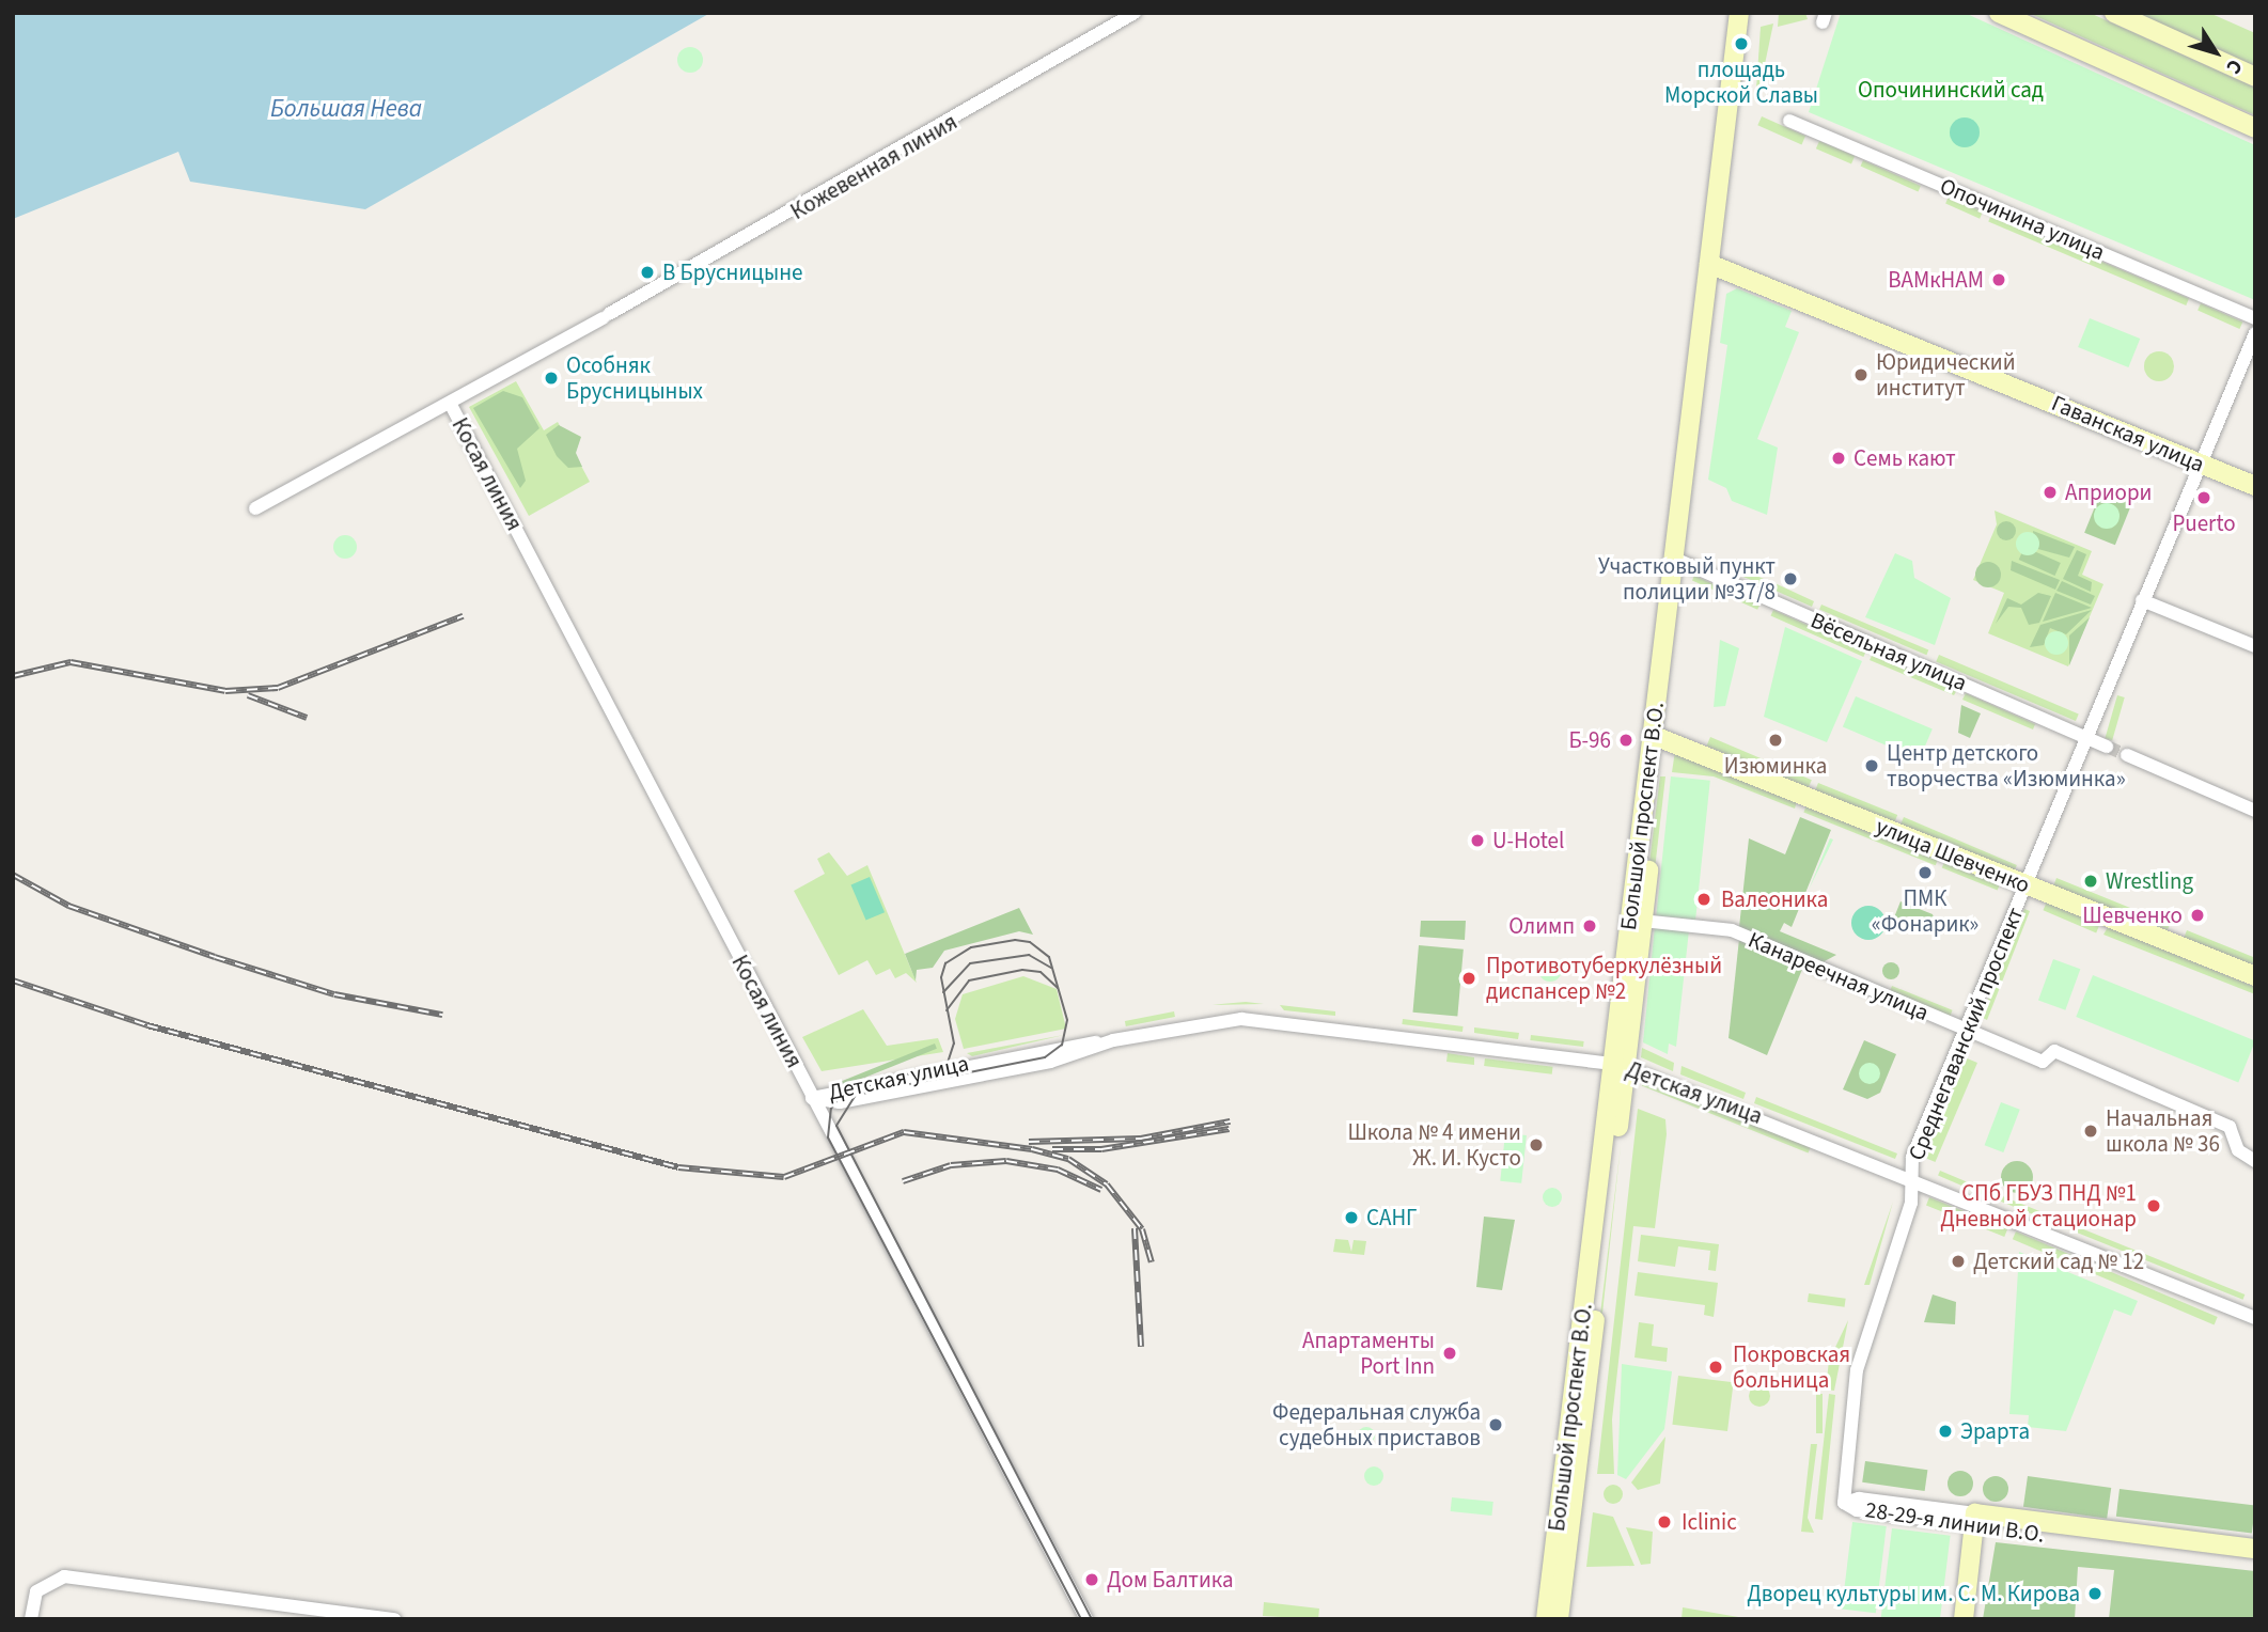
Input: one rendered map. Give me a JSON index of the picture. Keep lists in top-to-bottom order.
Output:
{
  "streets": {
    "main road": [
      "Гаванская улица",
      "Большой проспект В.О.",
      "улица Шевченко",
      "28-29-я линии В.О."
    ],
    "street": [
      "Кожевенная линия",
      "Опочинина улица",
      "Косая линия",
      "Вёсельная улица",
      "Канареечная улица",
      "Среднегаванский проспект",
      "Детская улица"
    ]
  },
  "crossings": [
    ["Кожевенная линия", "Косая линия"],
    ["Гаванская улица", "Большой проспект В.О."],
    ["Гаванская улица", "Среднегаванский проспект"],
    ["Косая линия", "Детская улица"],
    ["Вёсельная улица", "Большой проспект В.О."],
    ["Вёсельная улица", "Среднегаванский проспект"],
    ["Большой проспект В.О.", "улица Шевченко"],
    ["Большой проспект В.О.", "Канареечная улица"],
    ["Большой проспект В.О.", "Детская улица"],
    ["улица Шевченко", "Среднегаванский проспект"],
    ["Канареечная улица", "Среднегаванский проспект"],
    ["Среднегаванский проспект", "Детская улица"],
    ["Среднегаванский проспект", "28-29-я линии В.О."]
  ],
  "water": ["Большая Нева"],
  "parks": ["Опочининский сад"],
  "places": [
    "площадь Морской Славы",
    "В Брусницыне",
    "ВАМкНАМ",
    "Юридический институт",
    "Особняк Брусницыных",
    "Семь кают",
    "Априори",
    "Puerto",
    "Участковый пункт полиции №37/8",
    "Б-96",
    "Изюминка",
    "Центр детского творчества «Изюминка»",
    "U-Hotel",
    "ПМК «Фонарик»",
    "Wrestling",
    "Валеоника",
    "Шевченко",
    "Олимп",
    "Противотуберкулёзный диспансер №2",
    "Начальная школа № 36",
    "Школа № 4 имени Ж. И. Кусто",
    "СПб ГБУЗ ПНД №1 Дневной стационар",
    "САНГ",
    "Детский сад № 12",
    "Апартаменты Port Inn",
    "Покровская больница",
    "Федеральная служба судебных приставов",
    "Эрарта",
    "Iclinic",
    "Дом Балтика",
    "Дворец культуры им. С. М. Кирова"
  ],
  "north": "bottom right"
}
